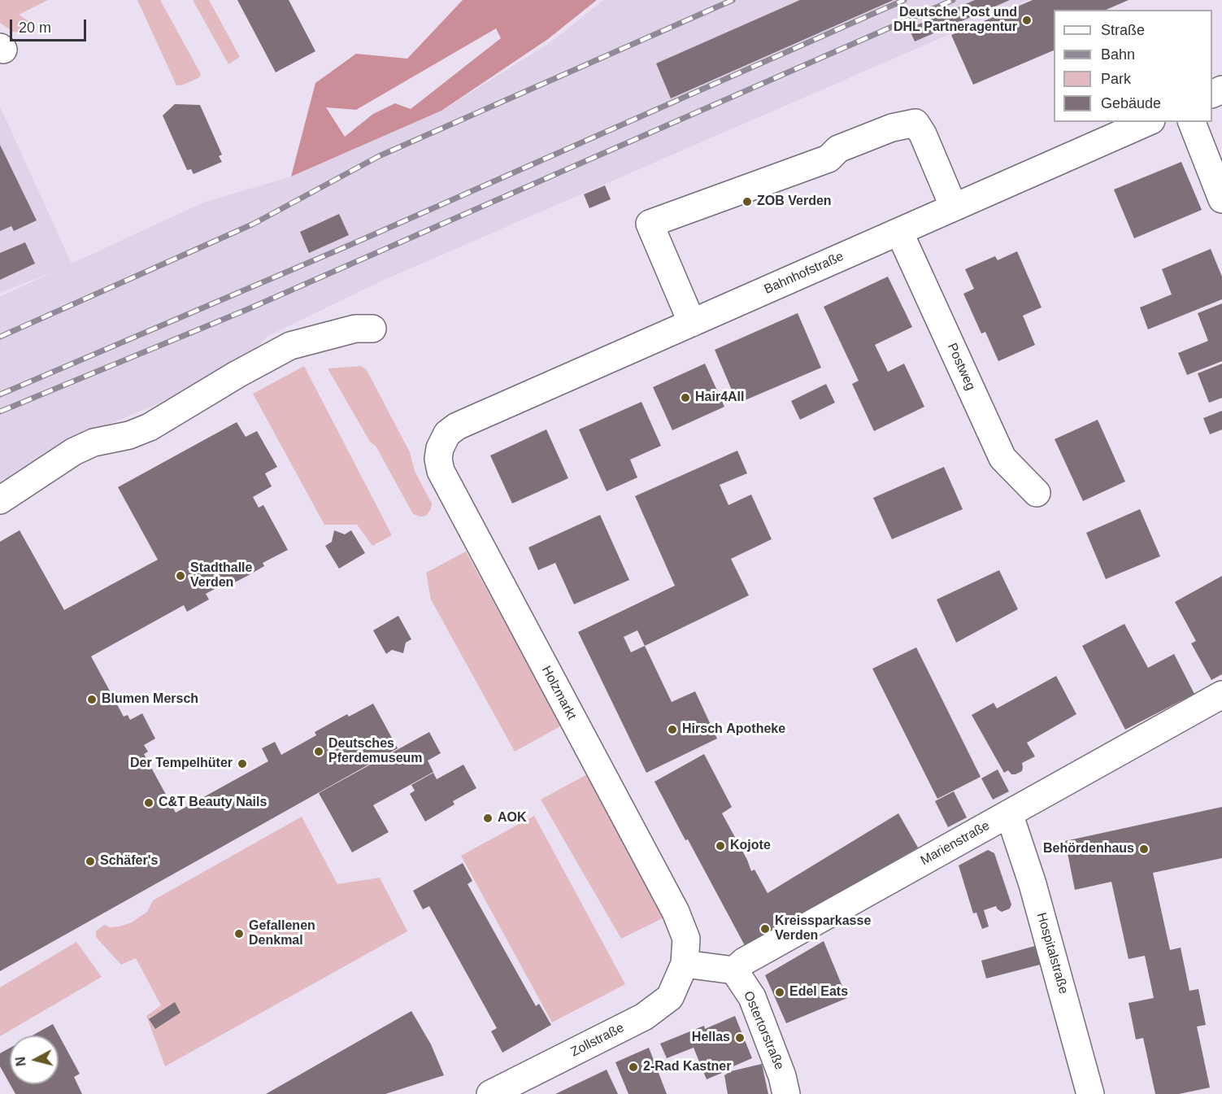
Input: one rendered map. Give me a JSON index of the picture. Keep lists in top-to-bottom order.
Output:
{
  "streets": {
    "street": [
      "Bahnhofstraße",
      "Postweg",
      "Holzmarkt",
      "Marienstraße",
      "Hospitalstraße",
      "Ostertorstraße",
      "Zollstraße"
    ]
  },
  "crossings": [
    ["Bahnhofstraße", "Postweg"],
    ["Bahnhofstraße", "Holzmarkt"],
    ["Holzmarkt", "Zollstraße"],
    ["Marienstraße", "Hospitalstraße"],
    ["Marienstraße", "Ostertorstraße"]
  ],
  "places": [
    "Deutsche Post und DHL Partneragentur",
    "ZOB Verden",
    "Hair4All",
    "Stadthalle Verden",
    "Blumen Mersch",
    "Hirsch Apotheke",
    "Deutsches Pferdemuseum",
    "Der Tempelhüter",
    "C&T Beauty Nails",
    "AOK",
    "Kojote",
    "Behördenhaus",
    "Schäfer's",
    "Kreissparkasse Verden",
    "Gefallenen Denkmal",
    "Edel Eats",
    "Hellas",
    "2-Rad Kastner"
  ],
  "legend": [
    "Straße",
    "Bahn",
    "Park",
    "Gebäude"
  ],
  "scale_bar": "20 m",
  "north": "left"
}
